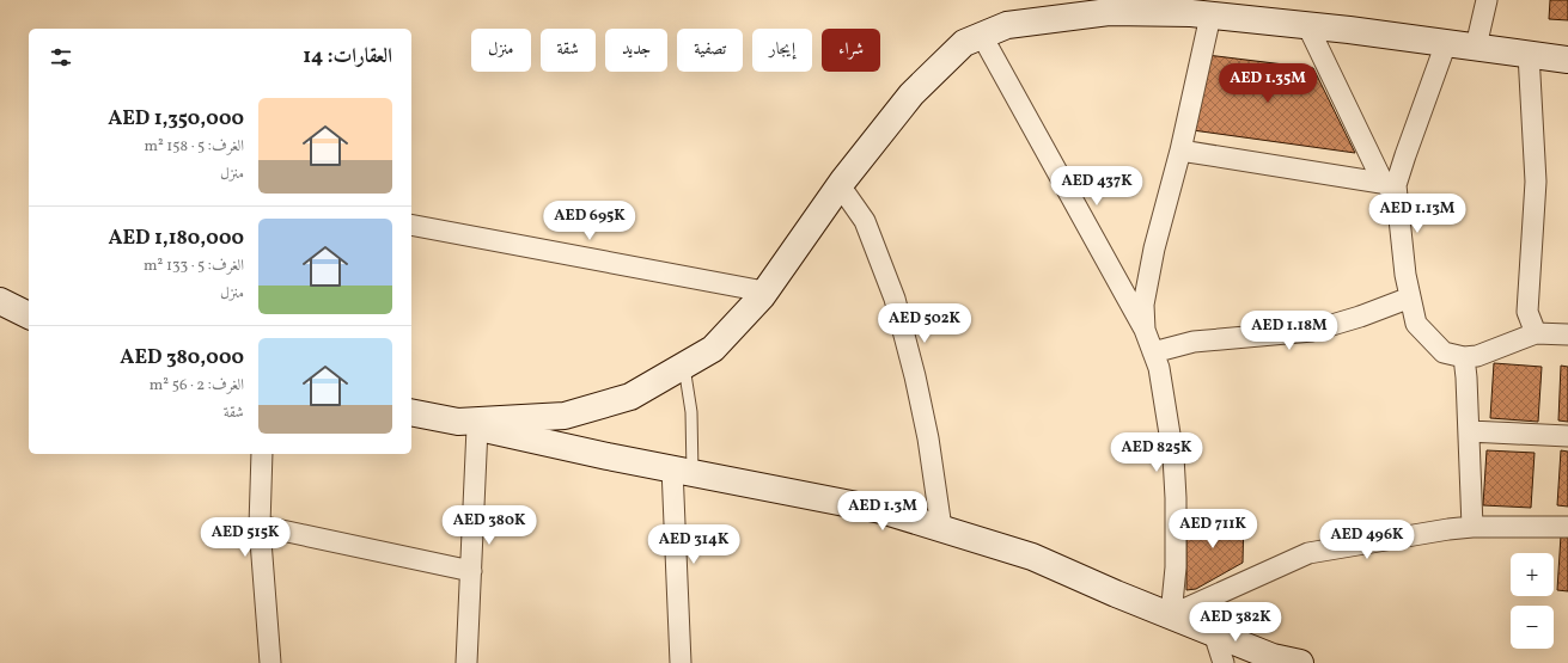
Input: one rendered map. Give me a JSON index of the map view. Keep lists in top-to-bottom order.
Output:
{
  "page": {
    "chip": [
      "شراء",
      "إيجار",
      "تصفية",
      "جديد",
      "شقة",
      "منزل"
    ],
    "heading": "العقارات: 14",
    "price": [
      "AED 1.35M",
      "AED 437K",
      "AED 1.13M",
      "AED 695K",
      "AED 502K",
      "AED 1.18M",
      "AED 825K",
      "AED 1.3M",
      "AED 380K",
      "AED 711K",
      "AED 515K",
      "AED 496K",
      "AED 314K",
      "AED 382K"
    ],
    "list": [
      {
        "name": "AED 1,350,000",
        "note": "الغرف: 5 · 158 m² · منزل"
      },
      {
        "name": "AED 1,180,000",
        "note": "الغرف: 5 · 133 m² · منزل"
      },
      {
        "name": "AED 380,000",
        "note": "الغرف: 2 · 56 m² · شقة"
      }
    ],
    "map_buttons": ["+", "−"]
  }
}
